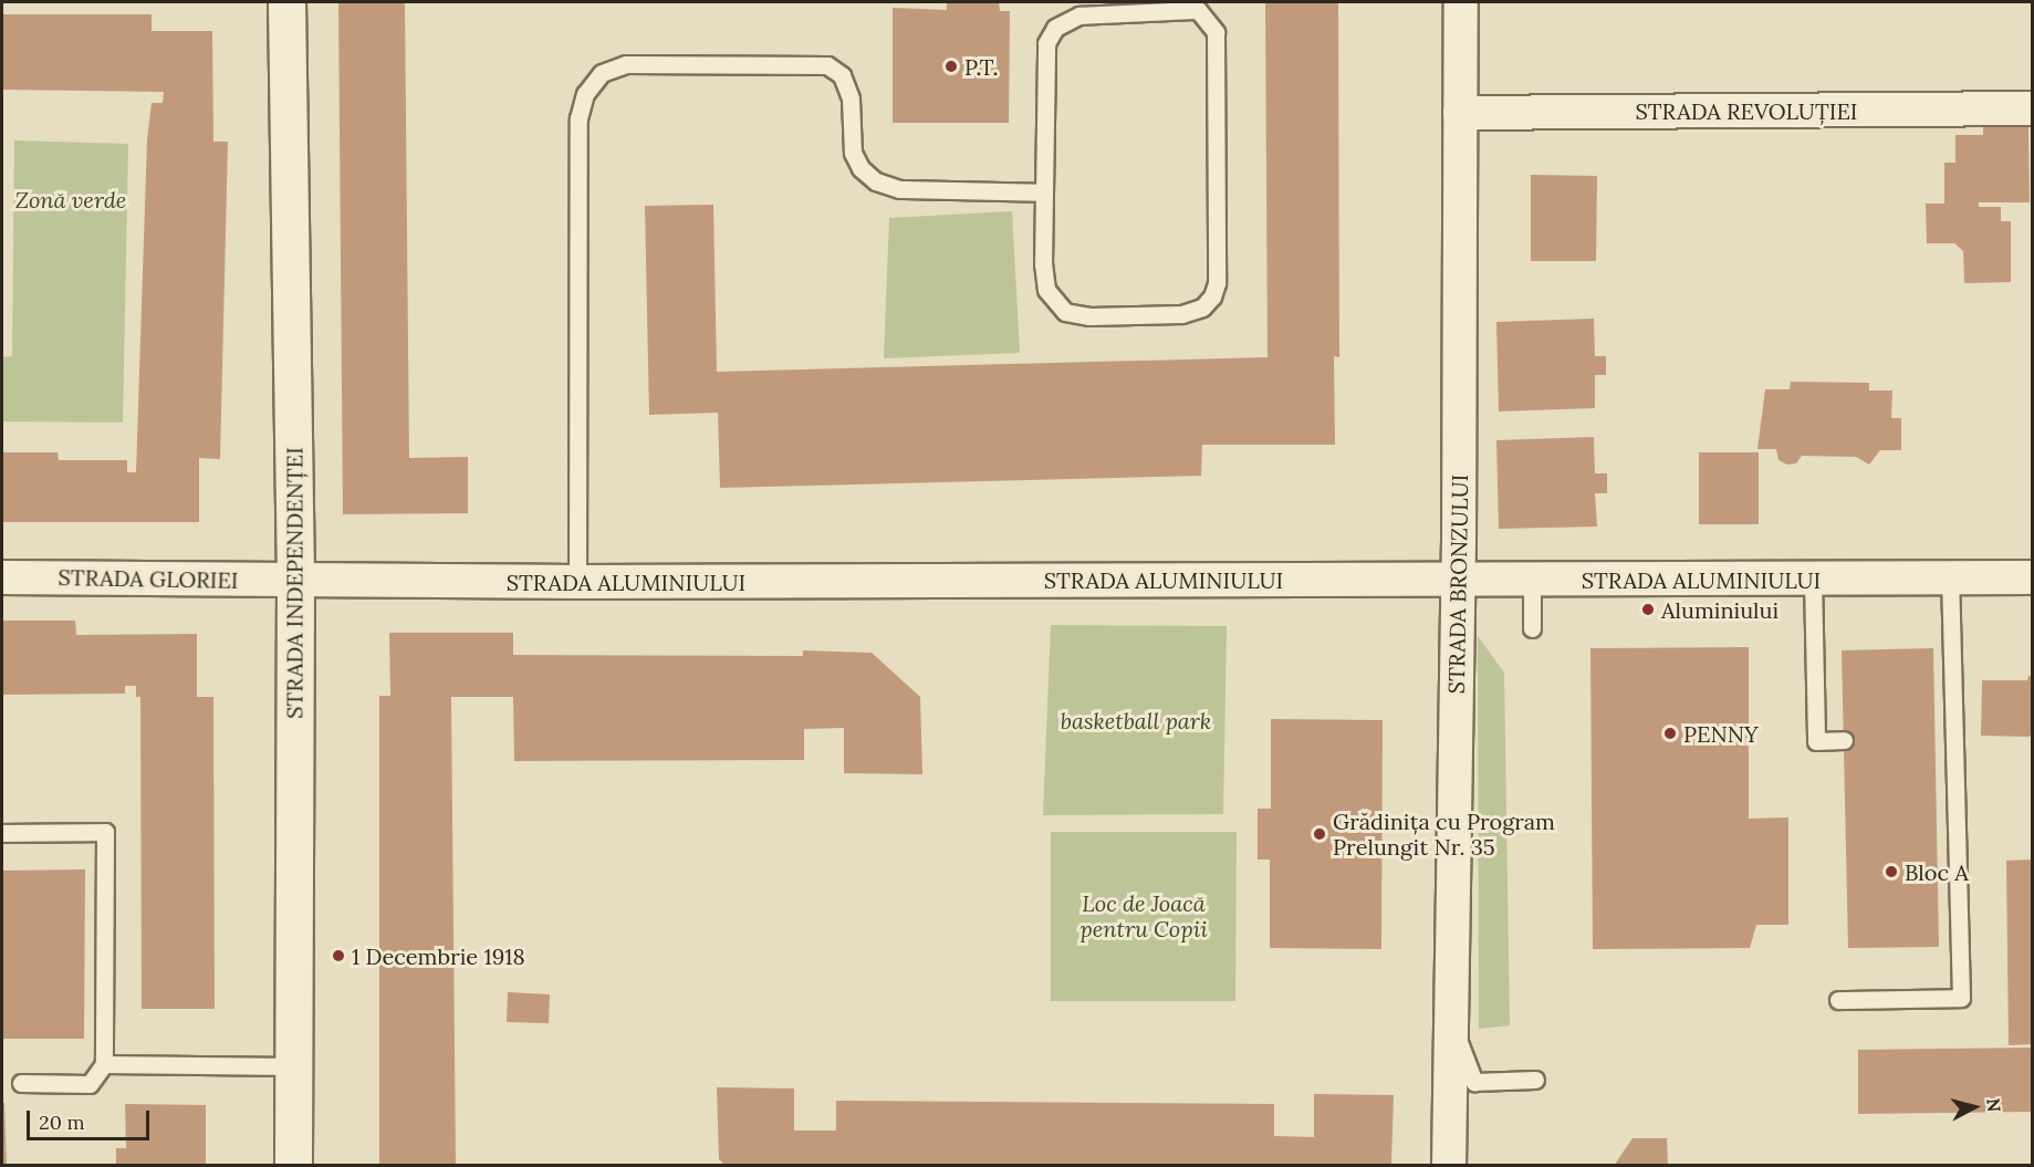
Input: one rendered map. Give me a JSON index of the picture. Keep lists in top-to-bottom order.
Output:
{
  "streets": {
    "main road": ["STRADA INDEPENDENȚEI"],
    "street": [
      "STRADA REVOLUȚIEI",
      "STRADA GLORIEI",
      "STRADA ALUMINIULUI",
      "STRADA BRONZULUI"
    ]
  },
  "crossings": [
    ["STRADA REVOLUȚIEI", "STRADA BRONZULUI"],
    ["STRADA GLORIEI", "STRADA ALUMINIULUI"],
    ["STRADA GLORIEI", "STRADA INDEPENDENȚEI"],
    ["STRADA ALUMINIULUI", "STRADA INDEPENDENȚEI"],
    ["STRADA ALUMINIULUI", "STRADA BRONZULUI"]
  ],
  "parks": ["Zonă verde", "basketball park", "Loc de Joacă pentru Copii"],
  "places": [
    "P.T.",
    "Aluminiului",
    "PENNY",
    "Grădinița cu Program Prelungit Nr. 35",
    "Bloc A",
    "1 Decembrie 1918"
  ],
  "scale_bar": "20 m",
  "north": "right"
}
